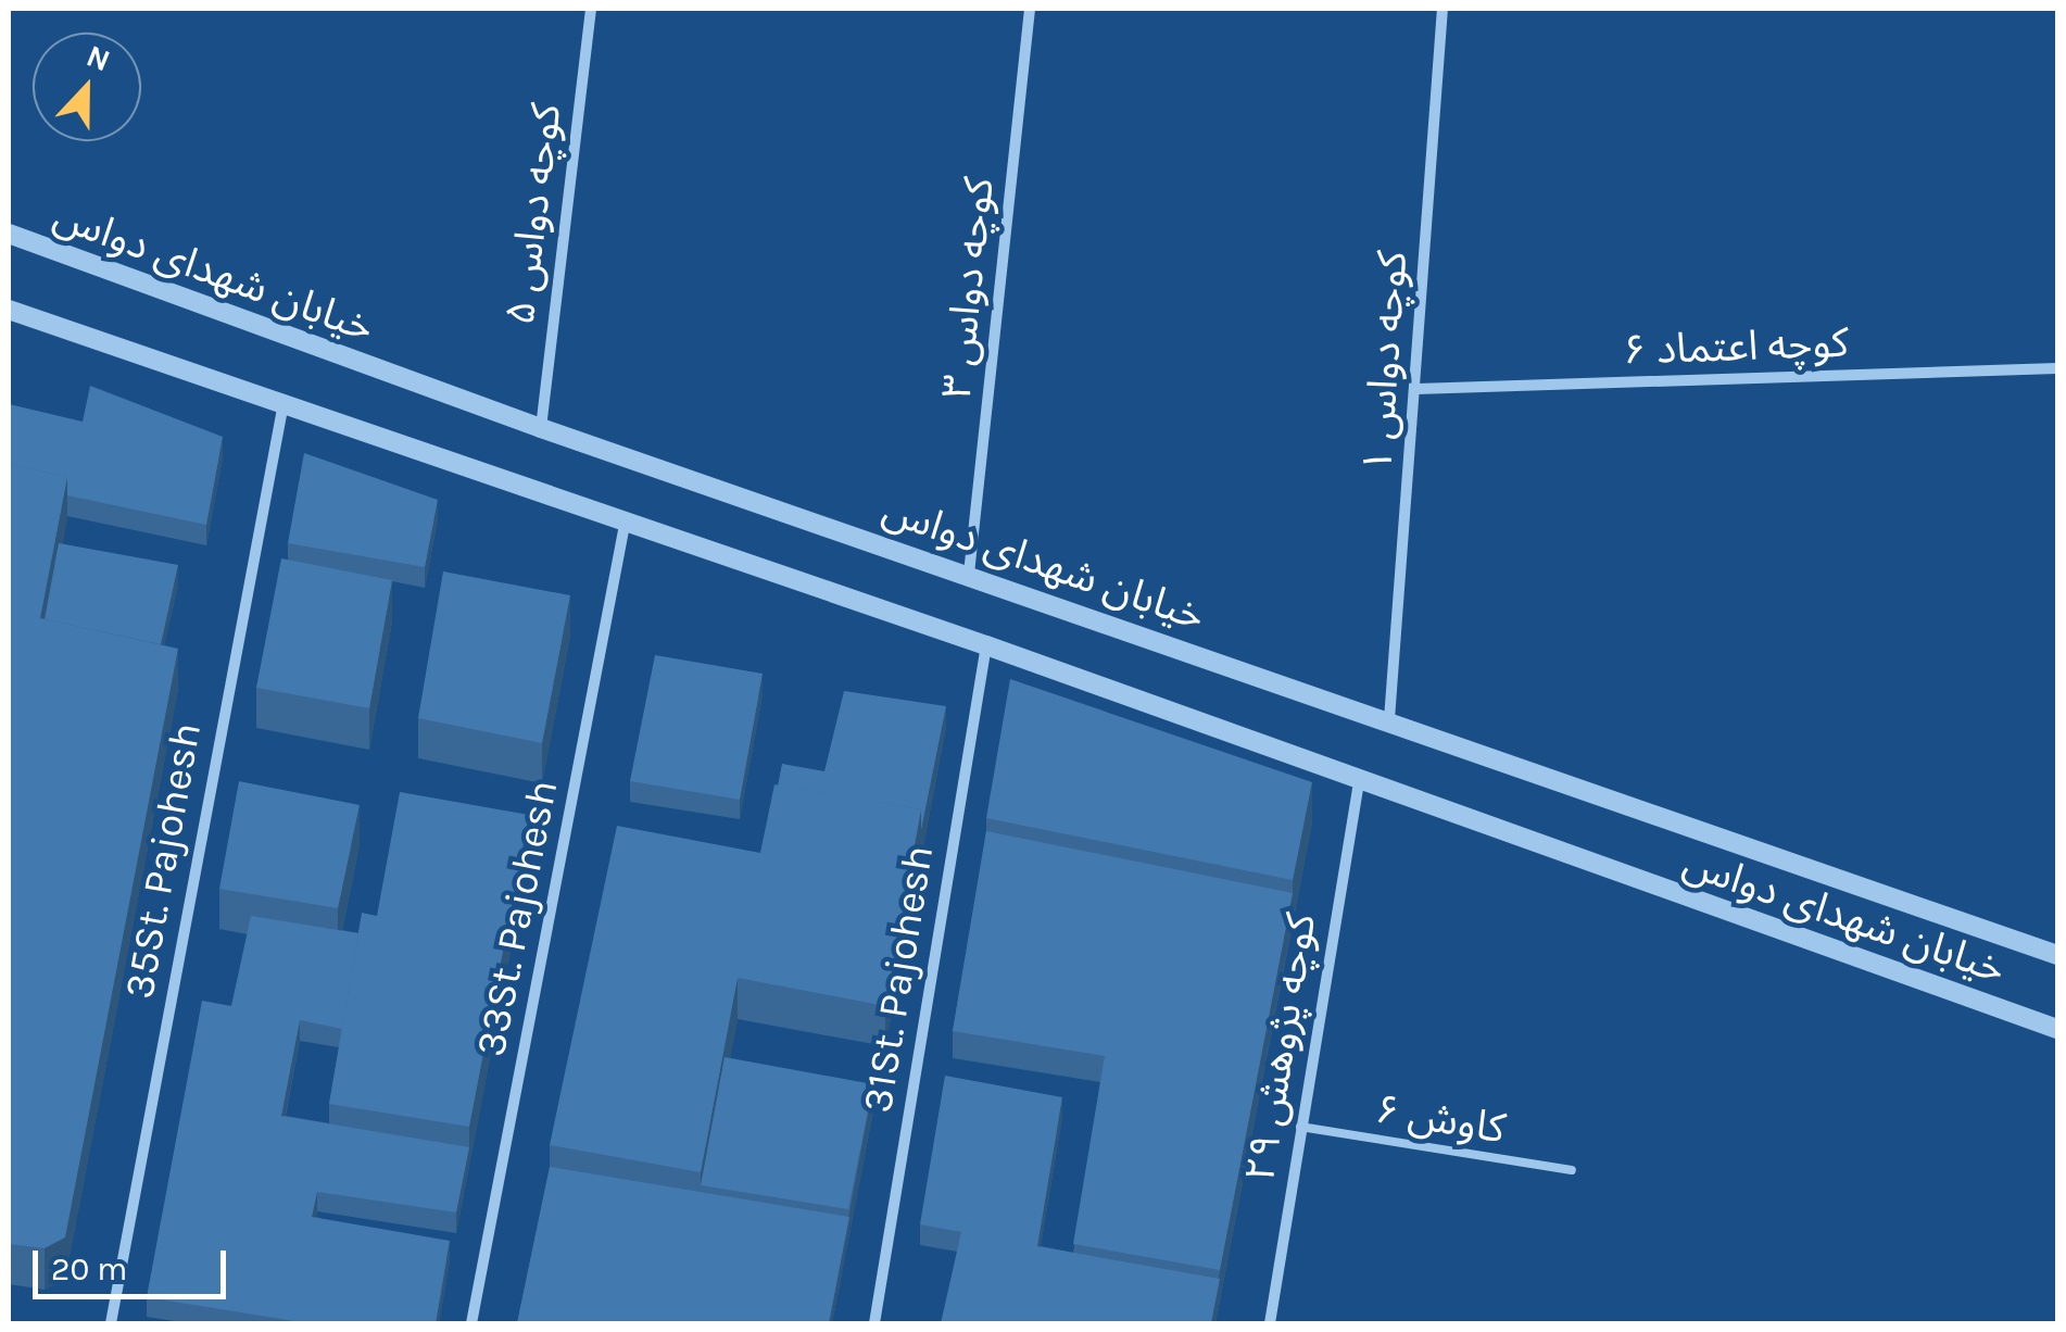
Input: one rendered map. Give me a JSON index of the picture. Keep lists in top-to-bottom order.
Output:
{
  "streets": {
    "street": [
      "کوچه دواس ۵",
      "خیابان شهدای دواس",
      "کوچه دواس ۳",
      "کوچه اعتماد ۶",
      "کوچه دواس ۱",
      "35St. Pajohesh",
      "33St. Pajohesh",
      "31St. Pajohesh",
      "کوچه پژوهش ۲۹"
    ],
    "lane": ["کاوش ۶"]
  },
  "crossings": [
    ["کوچه دواس ۵", "خیابان شهدای دواس"],
    ["خیابان شهدای دواس", "کوچه دواس ۳"],
    ["خیابان شهدای دواس", "کوچه دواس ۱"],
    ["خیابان شهدای دواس", "35St. Pajohesh"],
    ["خیابان شهدای دواس", "33St. Pajohesh"],
    ["خیابان شهدای دواس", "31St. Pajohesh"],
    ["خیابان شهدای دواس", "کوچه پژوهش ۲۹"],
    ["کوچه اعتماد ۶", "کوچه دواس ۱"],
    ["کوچه پژوهش ۲۹", "کاوش ۶"]
  ],
  "scale_bar": "20 m",
  "north": "top"
}
